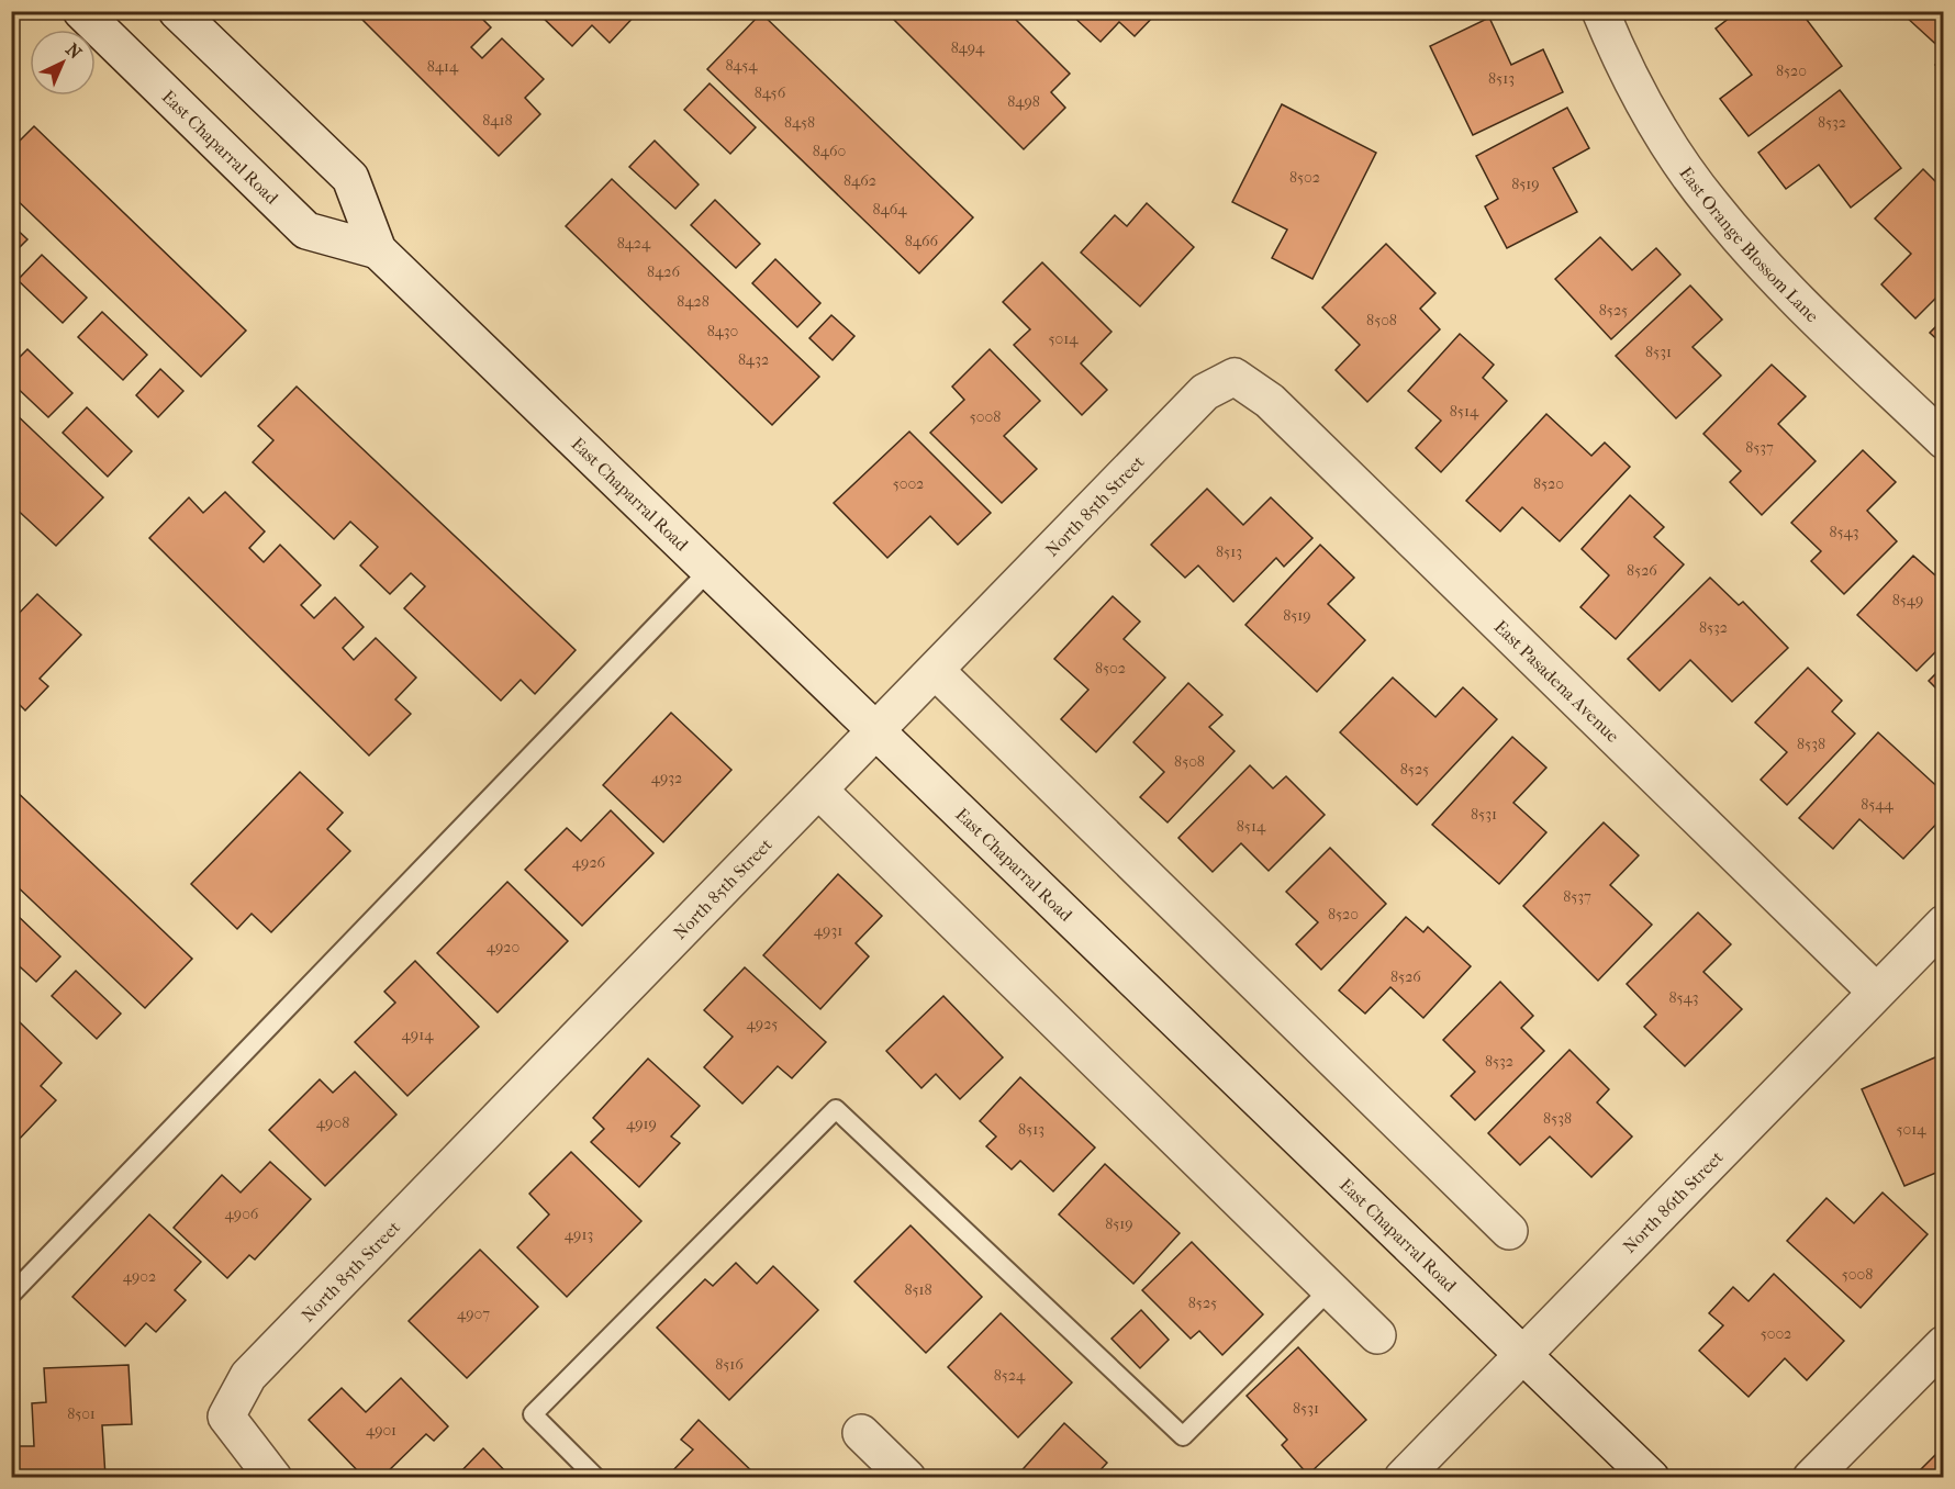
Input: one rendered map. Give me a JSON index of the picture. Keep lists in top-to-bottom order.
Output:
{
  "streets": {
    "street": [
      "East Chaparral Road",
      "East Orange Blossom Lane",
      "North 85th Street",
      "East Pasadena Avenue",
      "North 86th Street"
    ]
  },
  "crossings": [
    ["East Chaparral Road", "North 85th Street"],
    ["East Chaparral Road", "North 86th Street"],
    ["North 85th Street", "East Pasadena Avenue"],
    ["East Pasadena Avenue", "North 86th Street"]
  ],
  "house_numbers": [
    "8494",
    "8454",
    "8414",
    "8520",
    "8513",
    "8456",
    "8498",
    "8418",
    "8458",
    "8532",
    "8460",
    "8502",
    "8462",
    "8519",
    "8464",
    "8466",
    "8424",
    "8426",
    "8428",
    "8525",
    "8508",
    "8430",
    "5014",
    "8531",
    "8432",
    "8514",
    "5008",
    "8537",
    "5002",
    "8520",
    "8543",
    "8513",
    "8526",
    "8549",
    "8519",
    "8532",
    "8502",
    "8538",
    "8508",
    "8525",
    "4932",
    "8544",
    "8531",
    "8514",
    "4926",
    "8537",
    "8520",
    "4931",
    "4920",
    "8526",
    "8543",
    "4925",
    "4914",
    "8532",
    "8538",
    "4908",
    "4919",
    "8513",
    "5014",
    "4906",
    "8519",
    "4913",
    "5008",
    "4902",
    "8518",
    "8525",
    "4907",
    "5002",
    "8516",
    "8524",
    "8531",
    "8501",
    "4901"
  ],
  "north": "top right"
}
